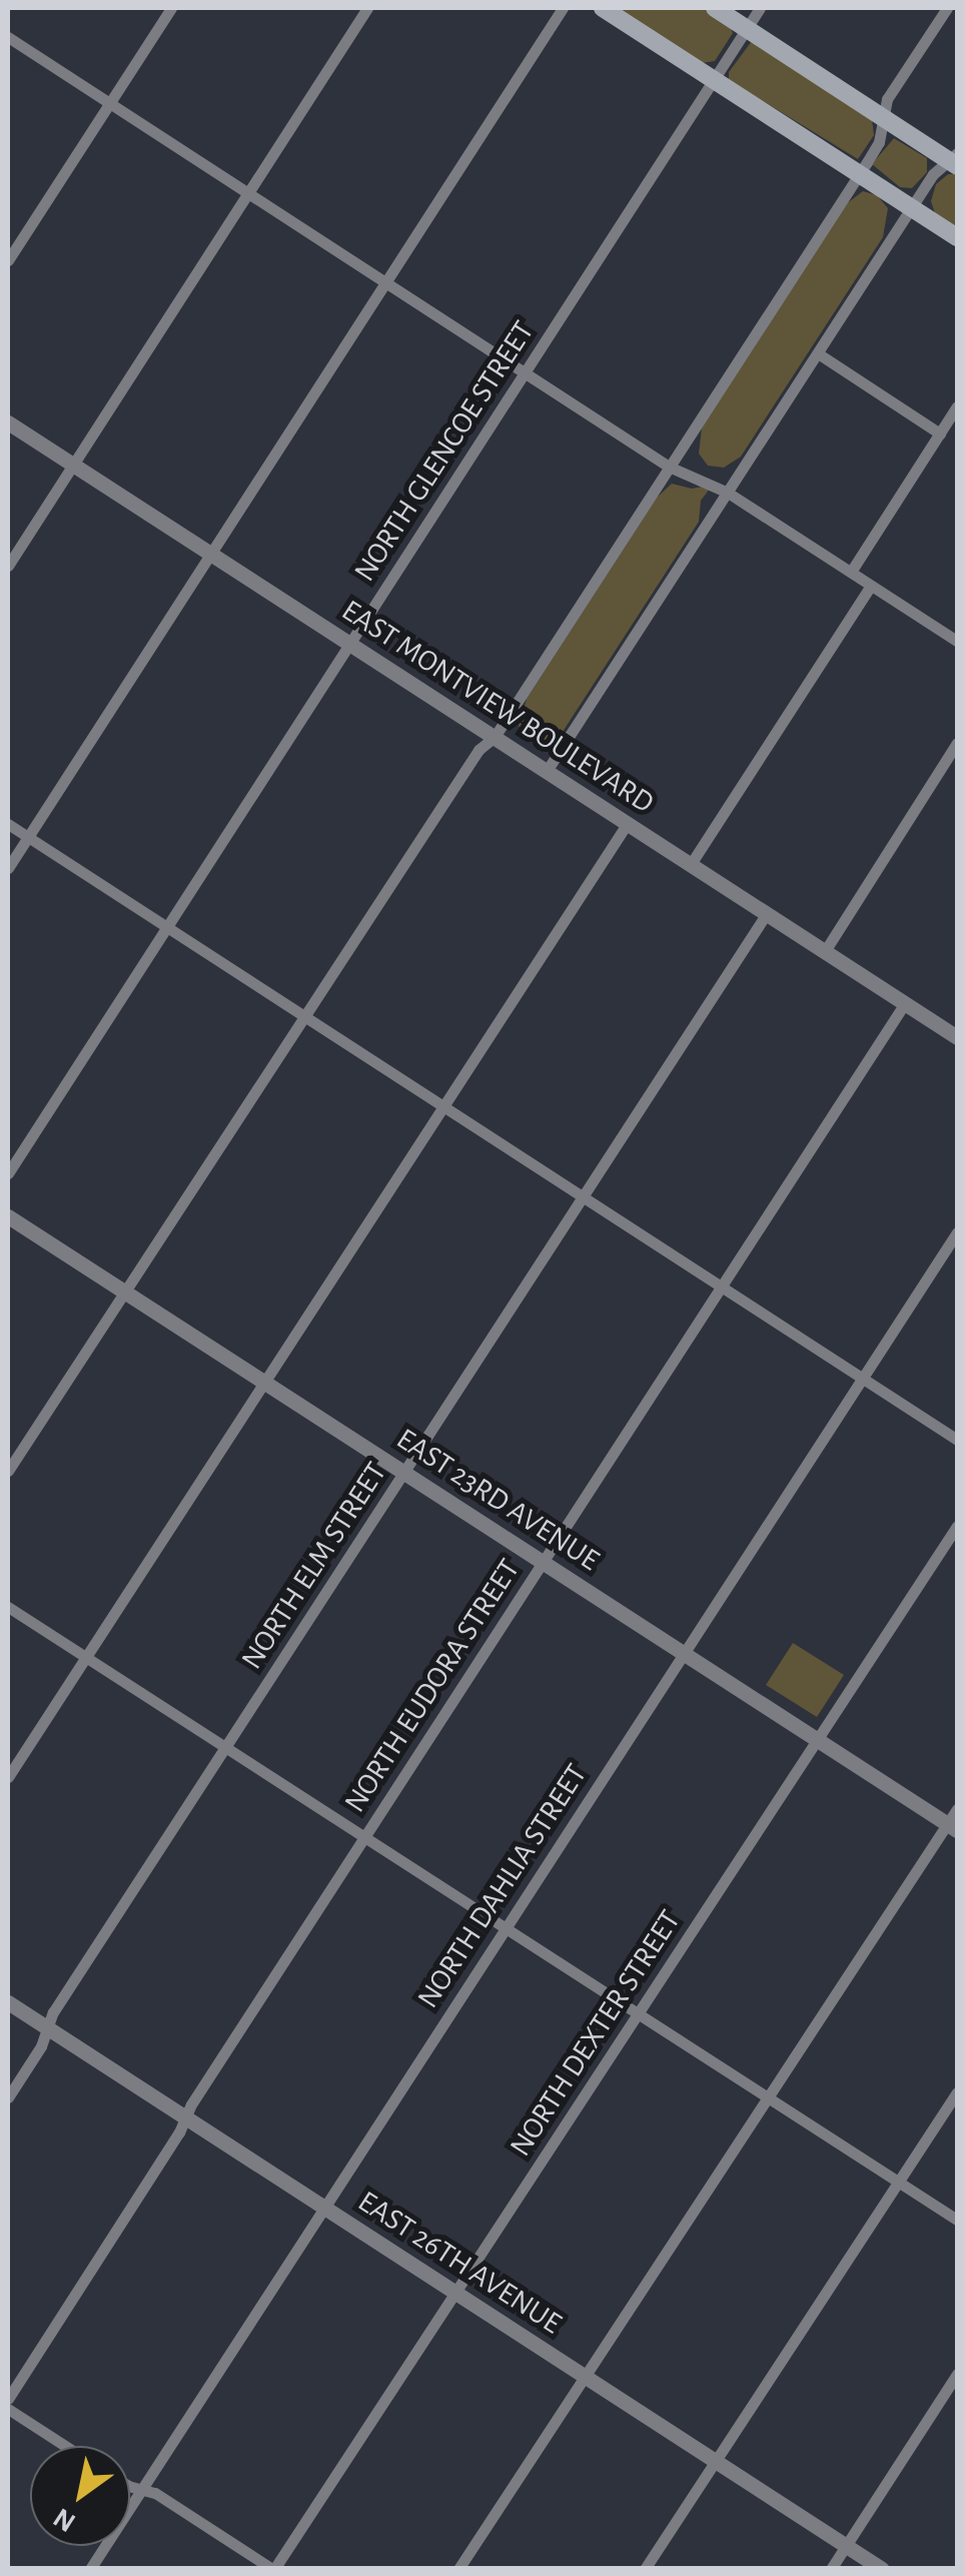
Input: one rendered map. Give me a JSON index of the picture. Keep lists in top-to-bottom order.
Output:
{
  "streets": {
    "street": [
      "NORTH GLENCOE STREET",
      "EAST MONTVIEW BOULEVARD",
      "EAST 23RD AVENUE",
      "NORTH ELM STREET",
      "NORTH EUDORA STREET",
      "NORTH DAHLIA STREET",
      "NORTH DEXTER STREET",
      "EAST 26TH AVENUE"
    ]
  },
  "crossings": [
    ["NORTH GLENCOE STREET", "EAST MONTVIEW BOULEVARD"],
    ["EAST MONTVIEW BOULEVARD", "NORTH ELM STREET"],
    ["EAST MONTVIEW BOULEVARD", "NORTH EUDORA STREET"],
    ["EAST 23RD AVENUE", "NORTH ELM STREET"],
    ["EAST 23RD AVENUE", "NORTH EUDORA STREET"],
    ["EAST 23RD AVENUE", "NORTH DAHLIA STREET"],
    ["EAST 23RD AVENUE", "NORTH DEXTER STREET"],
    ["NORTH ELM STREET", "EAST 26TH AVENUE"],
    ["NORTH EUDORA STREET", "EAST 26TH AVENUE"],
    ["NORTH DAHLIA STREET", "EAST 26TH AVENUE"],
    ["NORTH DEXTER STREET", "EAST 26TH AVENUE"]
  ],
  "north": "bottom left"
}
